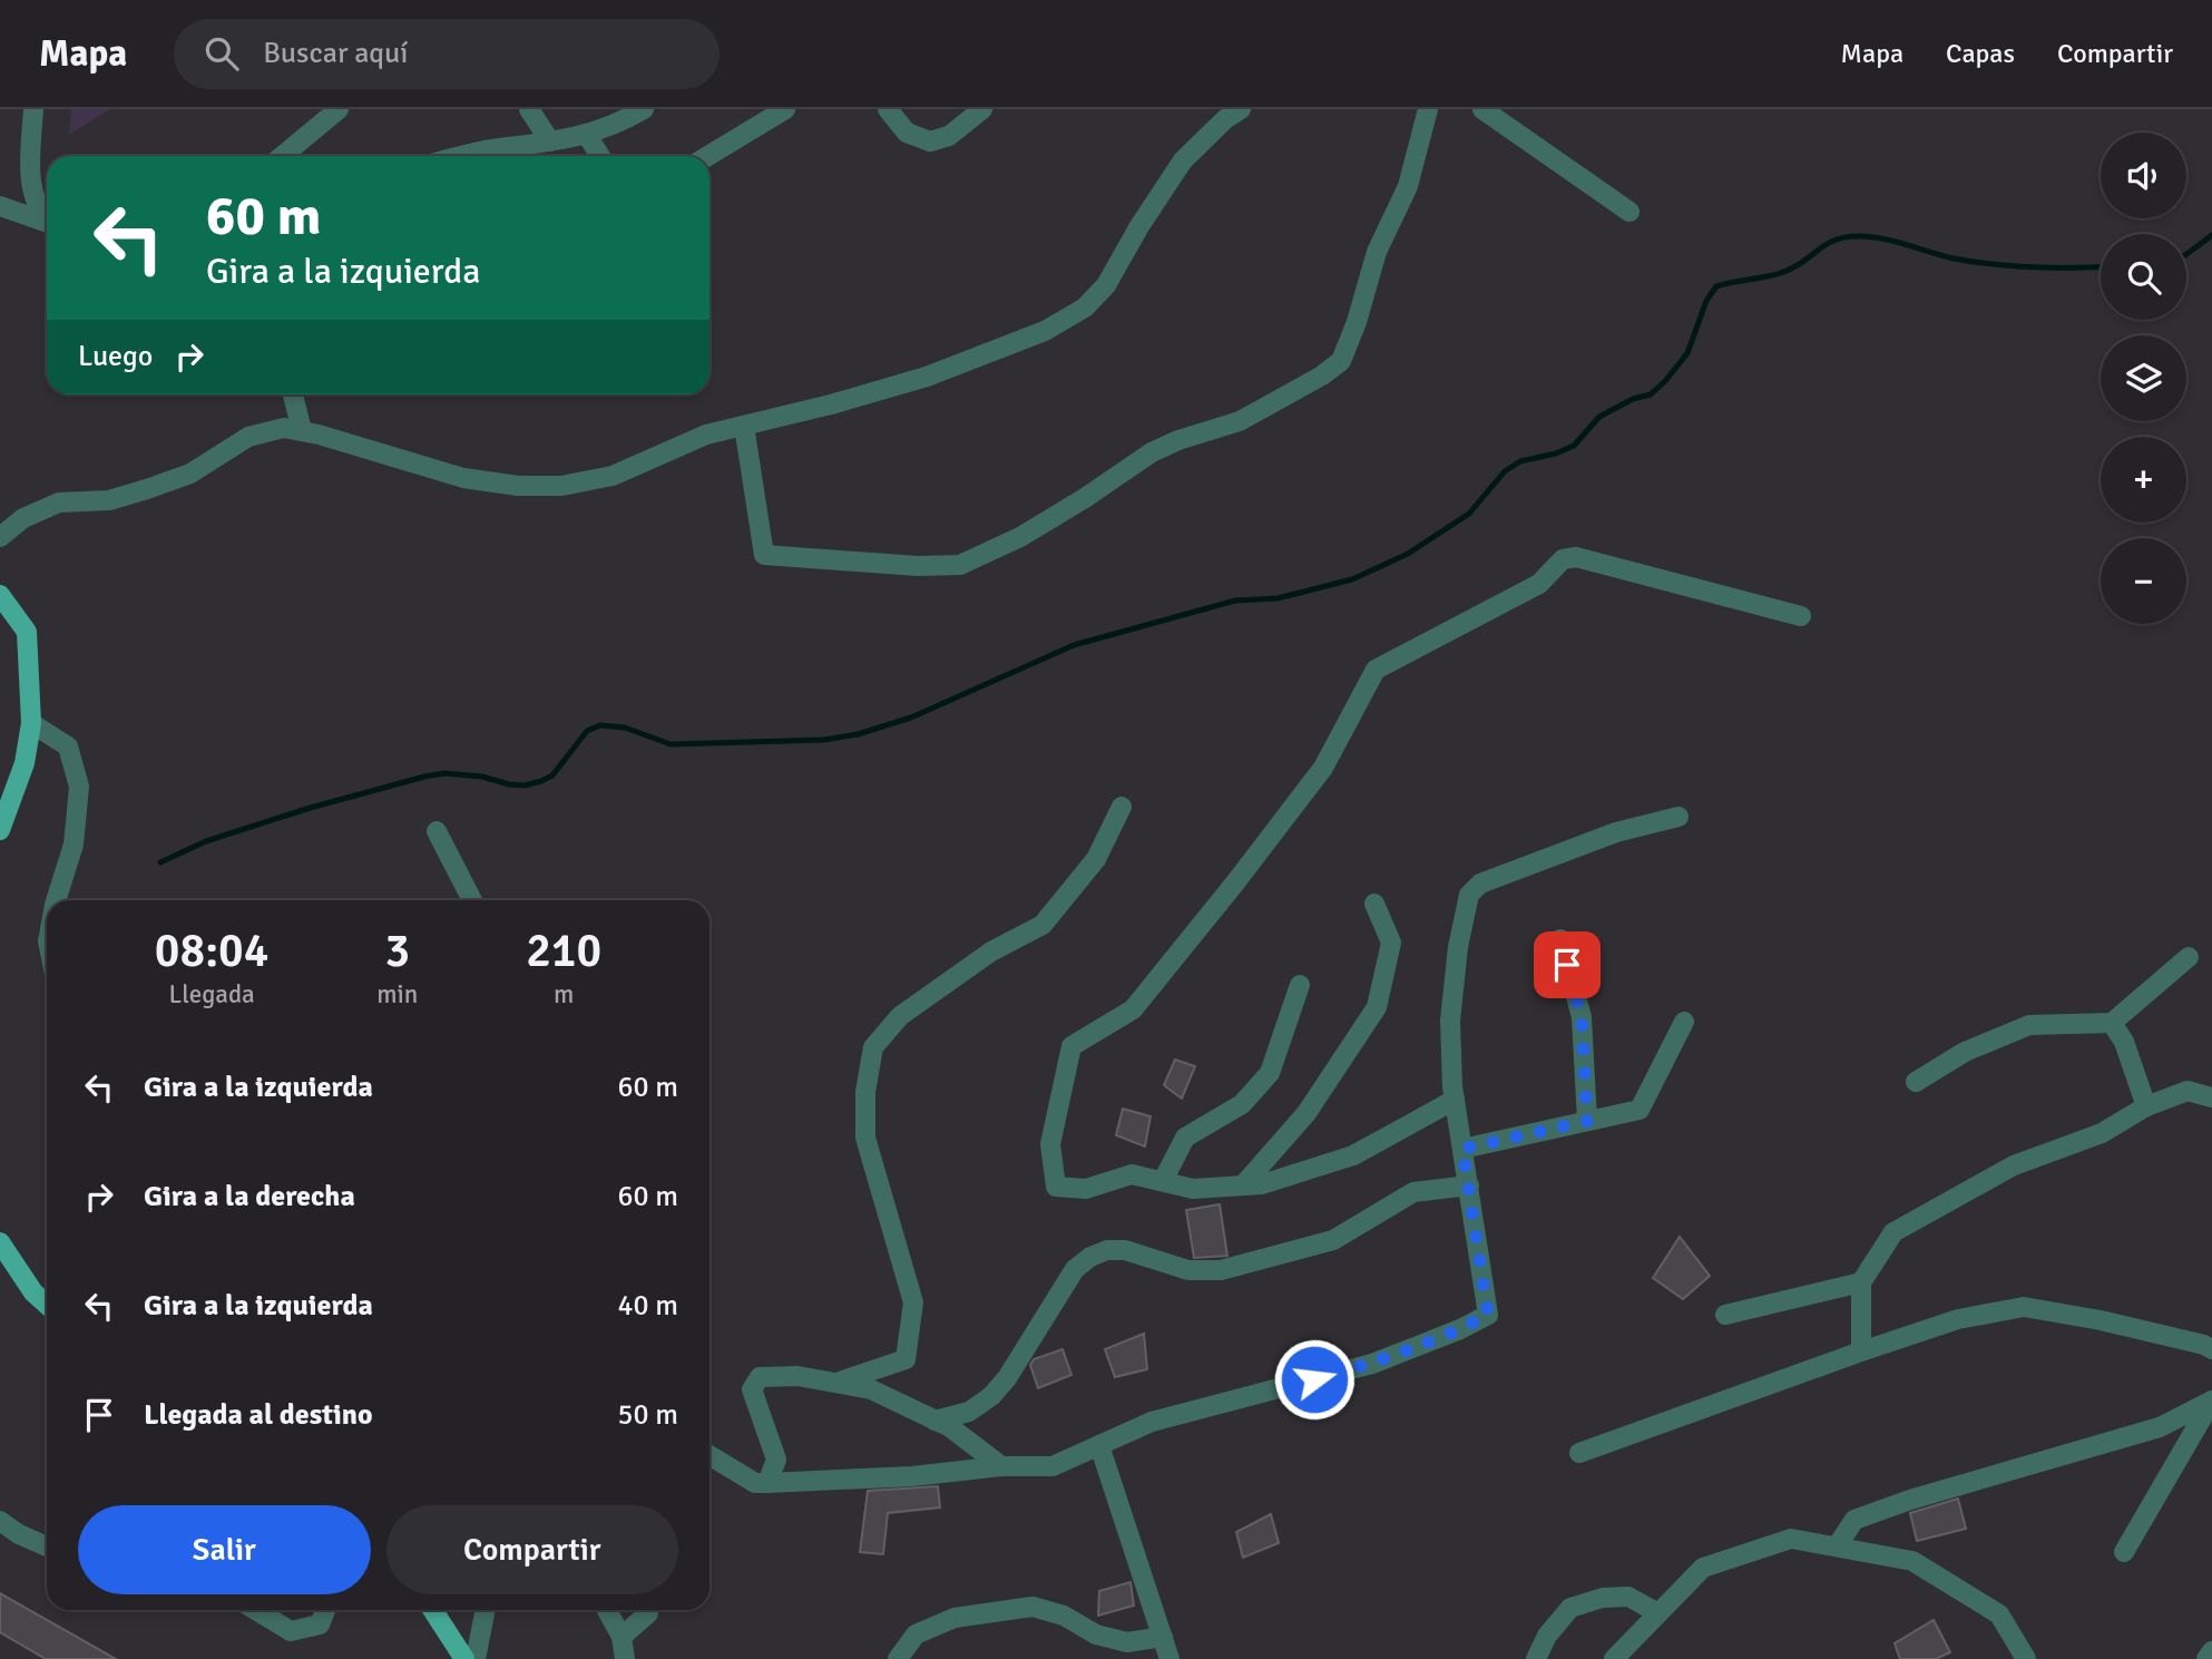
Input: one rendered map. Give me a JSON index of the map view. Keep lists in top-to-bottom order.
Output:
{
  "page": {
    "header": "Mapa",
    "search": "Buscar aquí",
    "nav": ["Mapa", "Capas", "Compartir"],
    "map_buttons": ["+", "−"],
    "turn": ["60 m", "Gira a la izquierda"],
    "then": "Luego",
    "eta": [
      "08:04",
      "Llegada",
      "3",
      "min",
      "210",
      "m"
    ],
    "list": [
      {
        "name": "Gira a la izquierda",
        "value": "60 m"
      },
      {
        "name": "Gira a la derecha",
        "value": "60 m"
      },
      {
        "name": "Gira a la izquierda",
        "value": "40 m"
      },
      {
        "name": "Llegada al destino",
        "value": "50 m"
      }
    ],
    "buttons": ["Salir", "Compartir"]
  }
}
